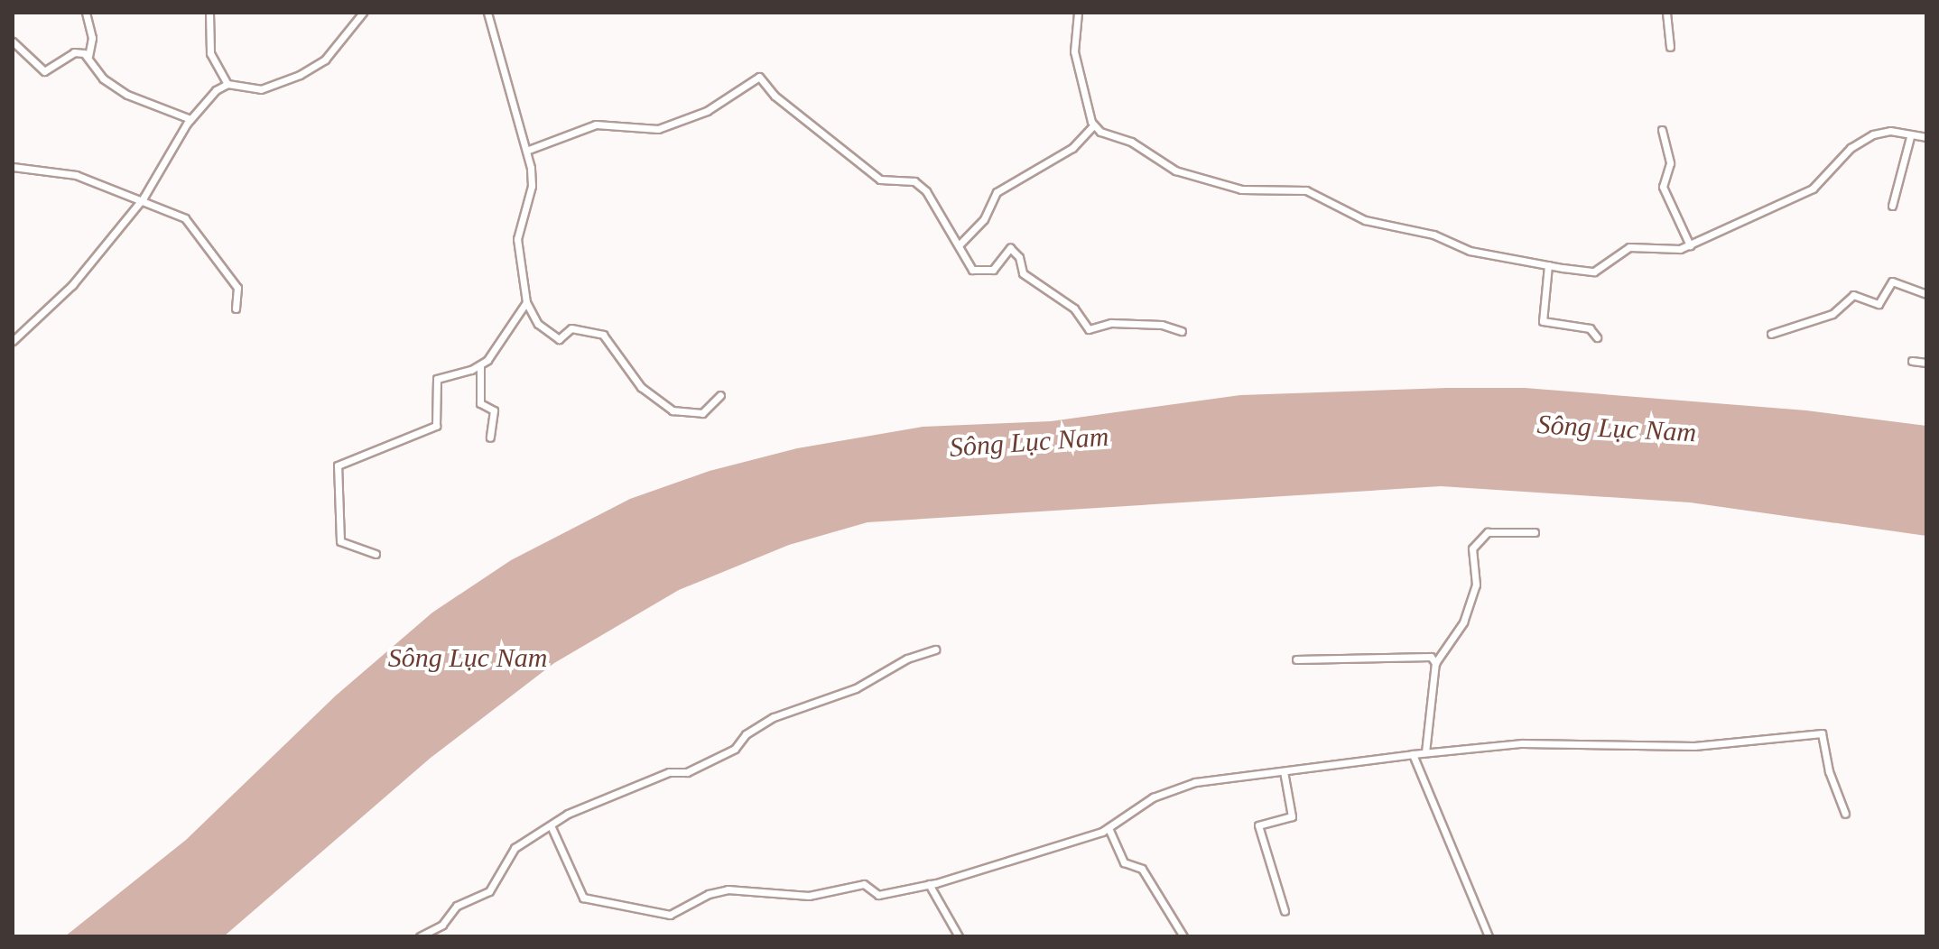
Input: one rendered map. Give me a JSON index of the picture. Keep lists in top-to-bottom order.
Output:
{
  "water": ["Sông Lục Nam"]
}
